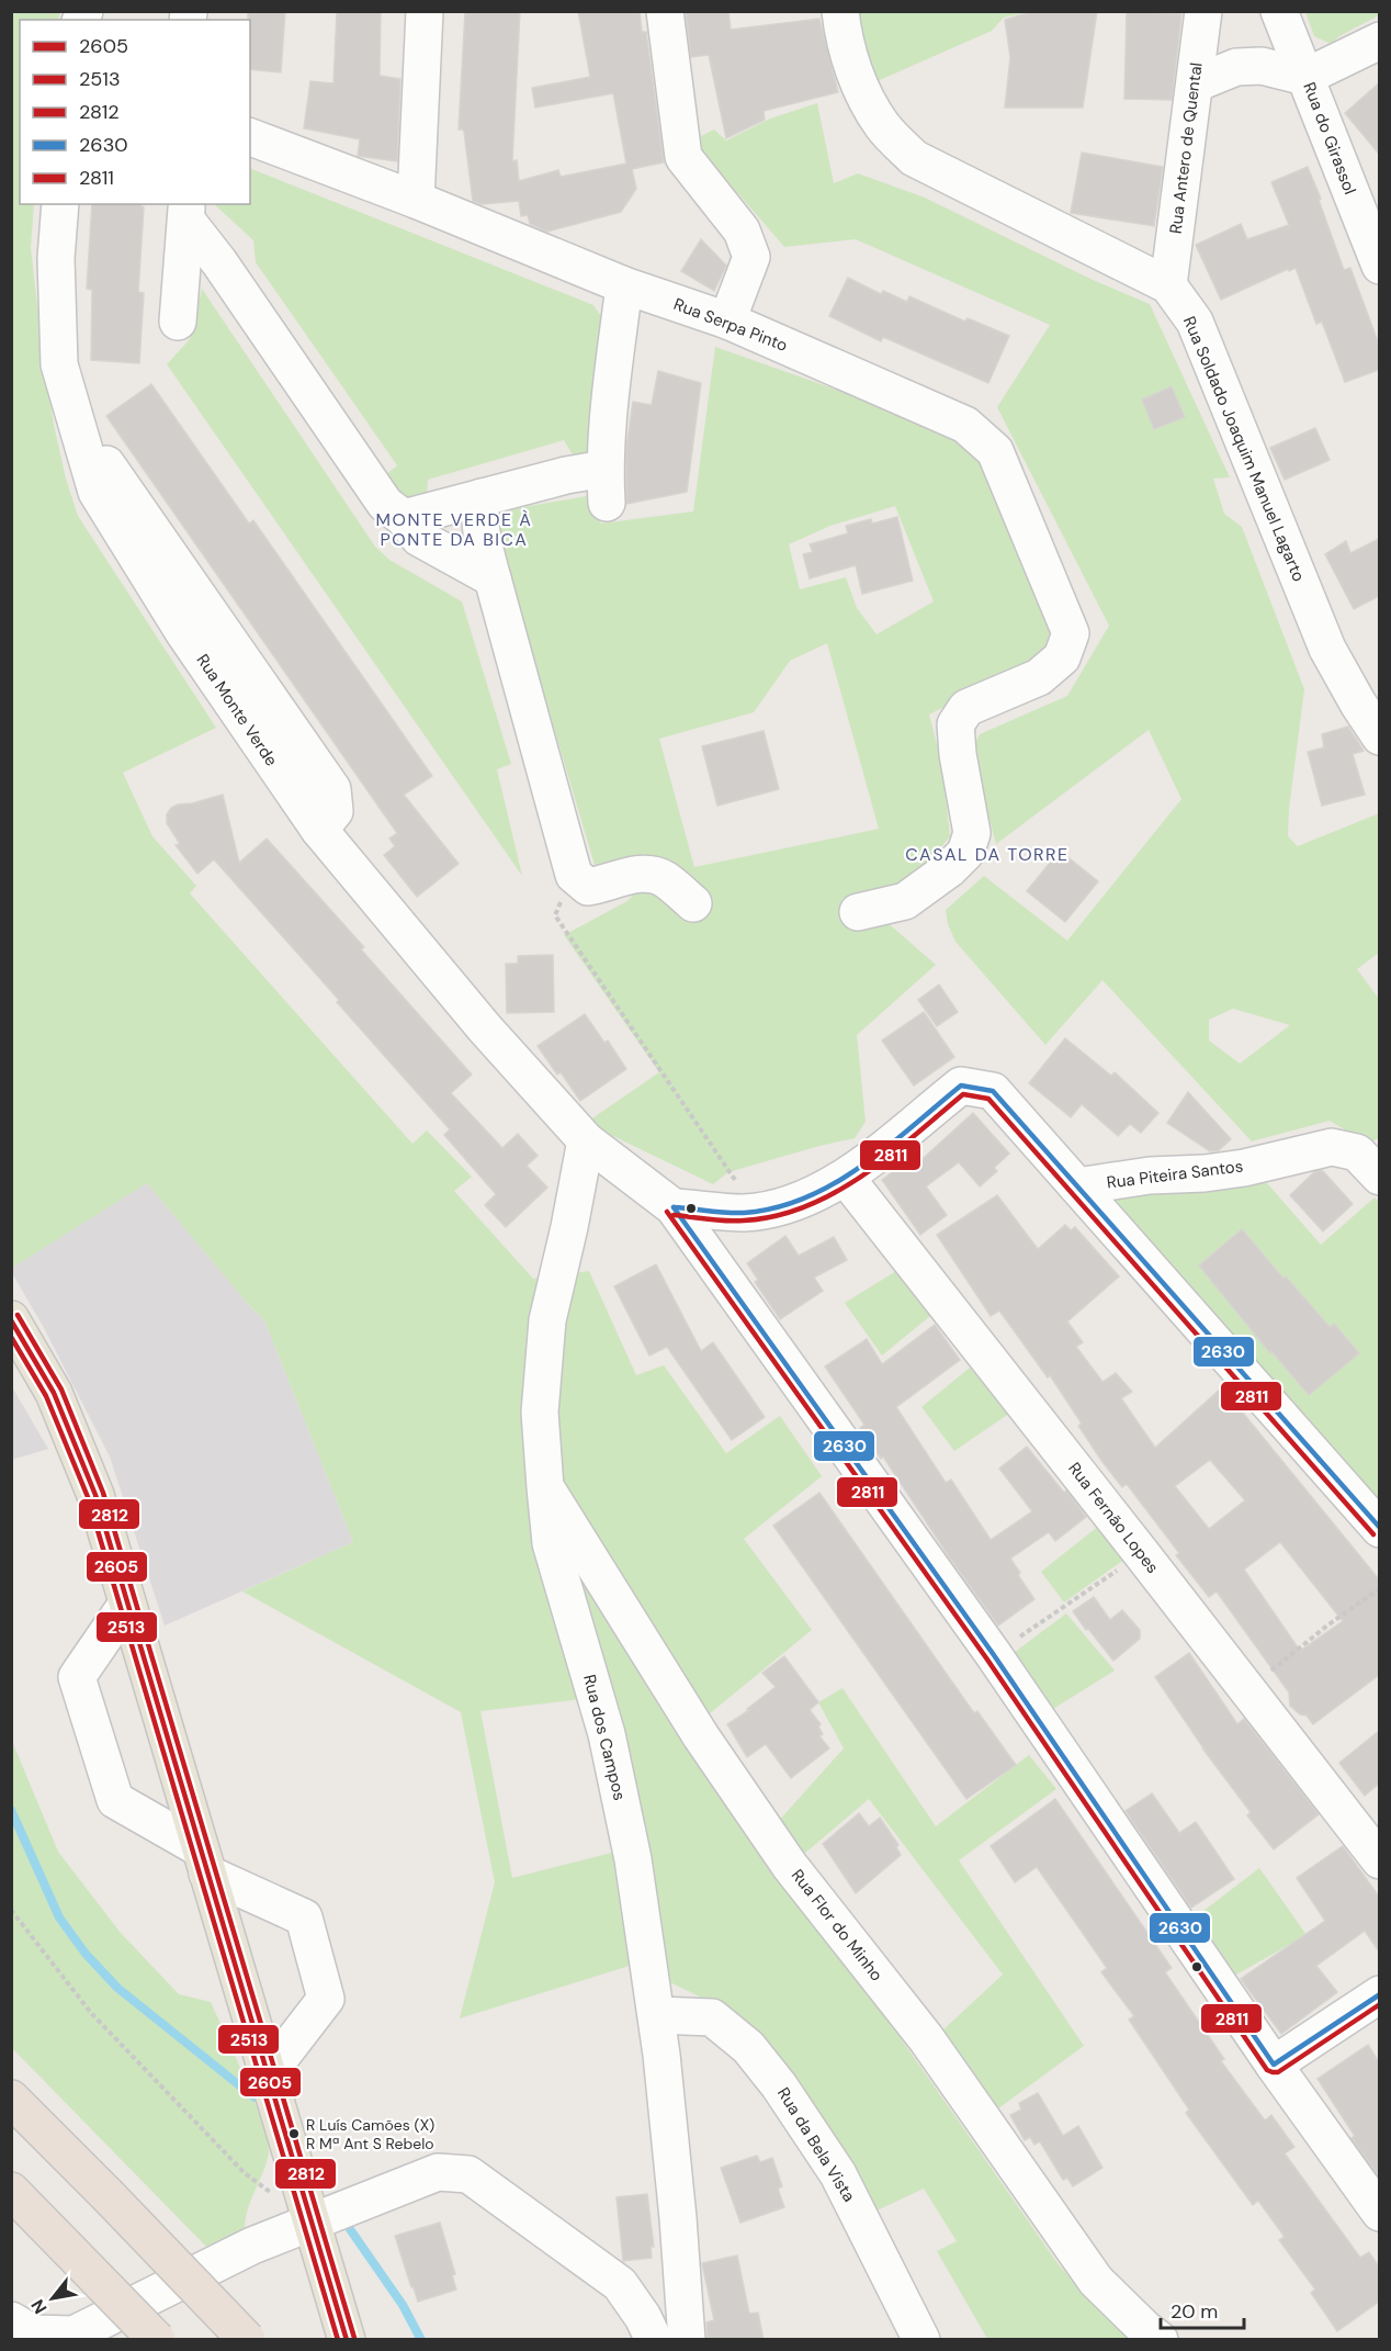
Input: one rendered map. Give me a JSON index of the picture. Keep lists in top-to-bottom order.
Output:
{
  "streets": {
    "street": [
      "Rua do Girassol",
      "Rua Antero de Quental",
      "Rua Serpa Pinto",
      "Rua Soldado Joaquim Manuel Lagarto",
      "Rua Monte Verde",
      "Rua Piteira Santos",
      "Rua Fernão Lopes",
      "Rua dos Campos",
      "Rua Flor do Minho",
      "Rua da Bela Vista"
    ]
  },
  "crossings": [
    ["Rua Antero de Quental", "Rua Soldado Joaquim Manuel Lagarto"],
    ["Rua Monte Verde", "Rua dos Campos"],
    ["Rua dos Campos", "Rua Flor do Minho"],
    ["Rua dos Campos", "Rua da Bela Vista"]
  ],
  "districts": ["MONTE VERDE À PONTE DA BICA", "CASAL DA TORRE"],
  "places": ["R Luís Camões (X) R Mª Ant S Rebelo"],
  "lines": [
    "transit line 2630",
    "transit line 2811",
    "transit line 2812",
    "transit line 2605",
    "transit line 2513"
  ],
  "legend": [
    "2605",
    "2513",
    "2812",
    "2630",
    "2811"
  ],
  "scale_bar": "20 m",
  "north": "bottom left"
}
